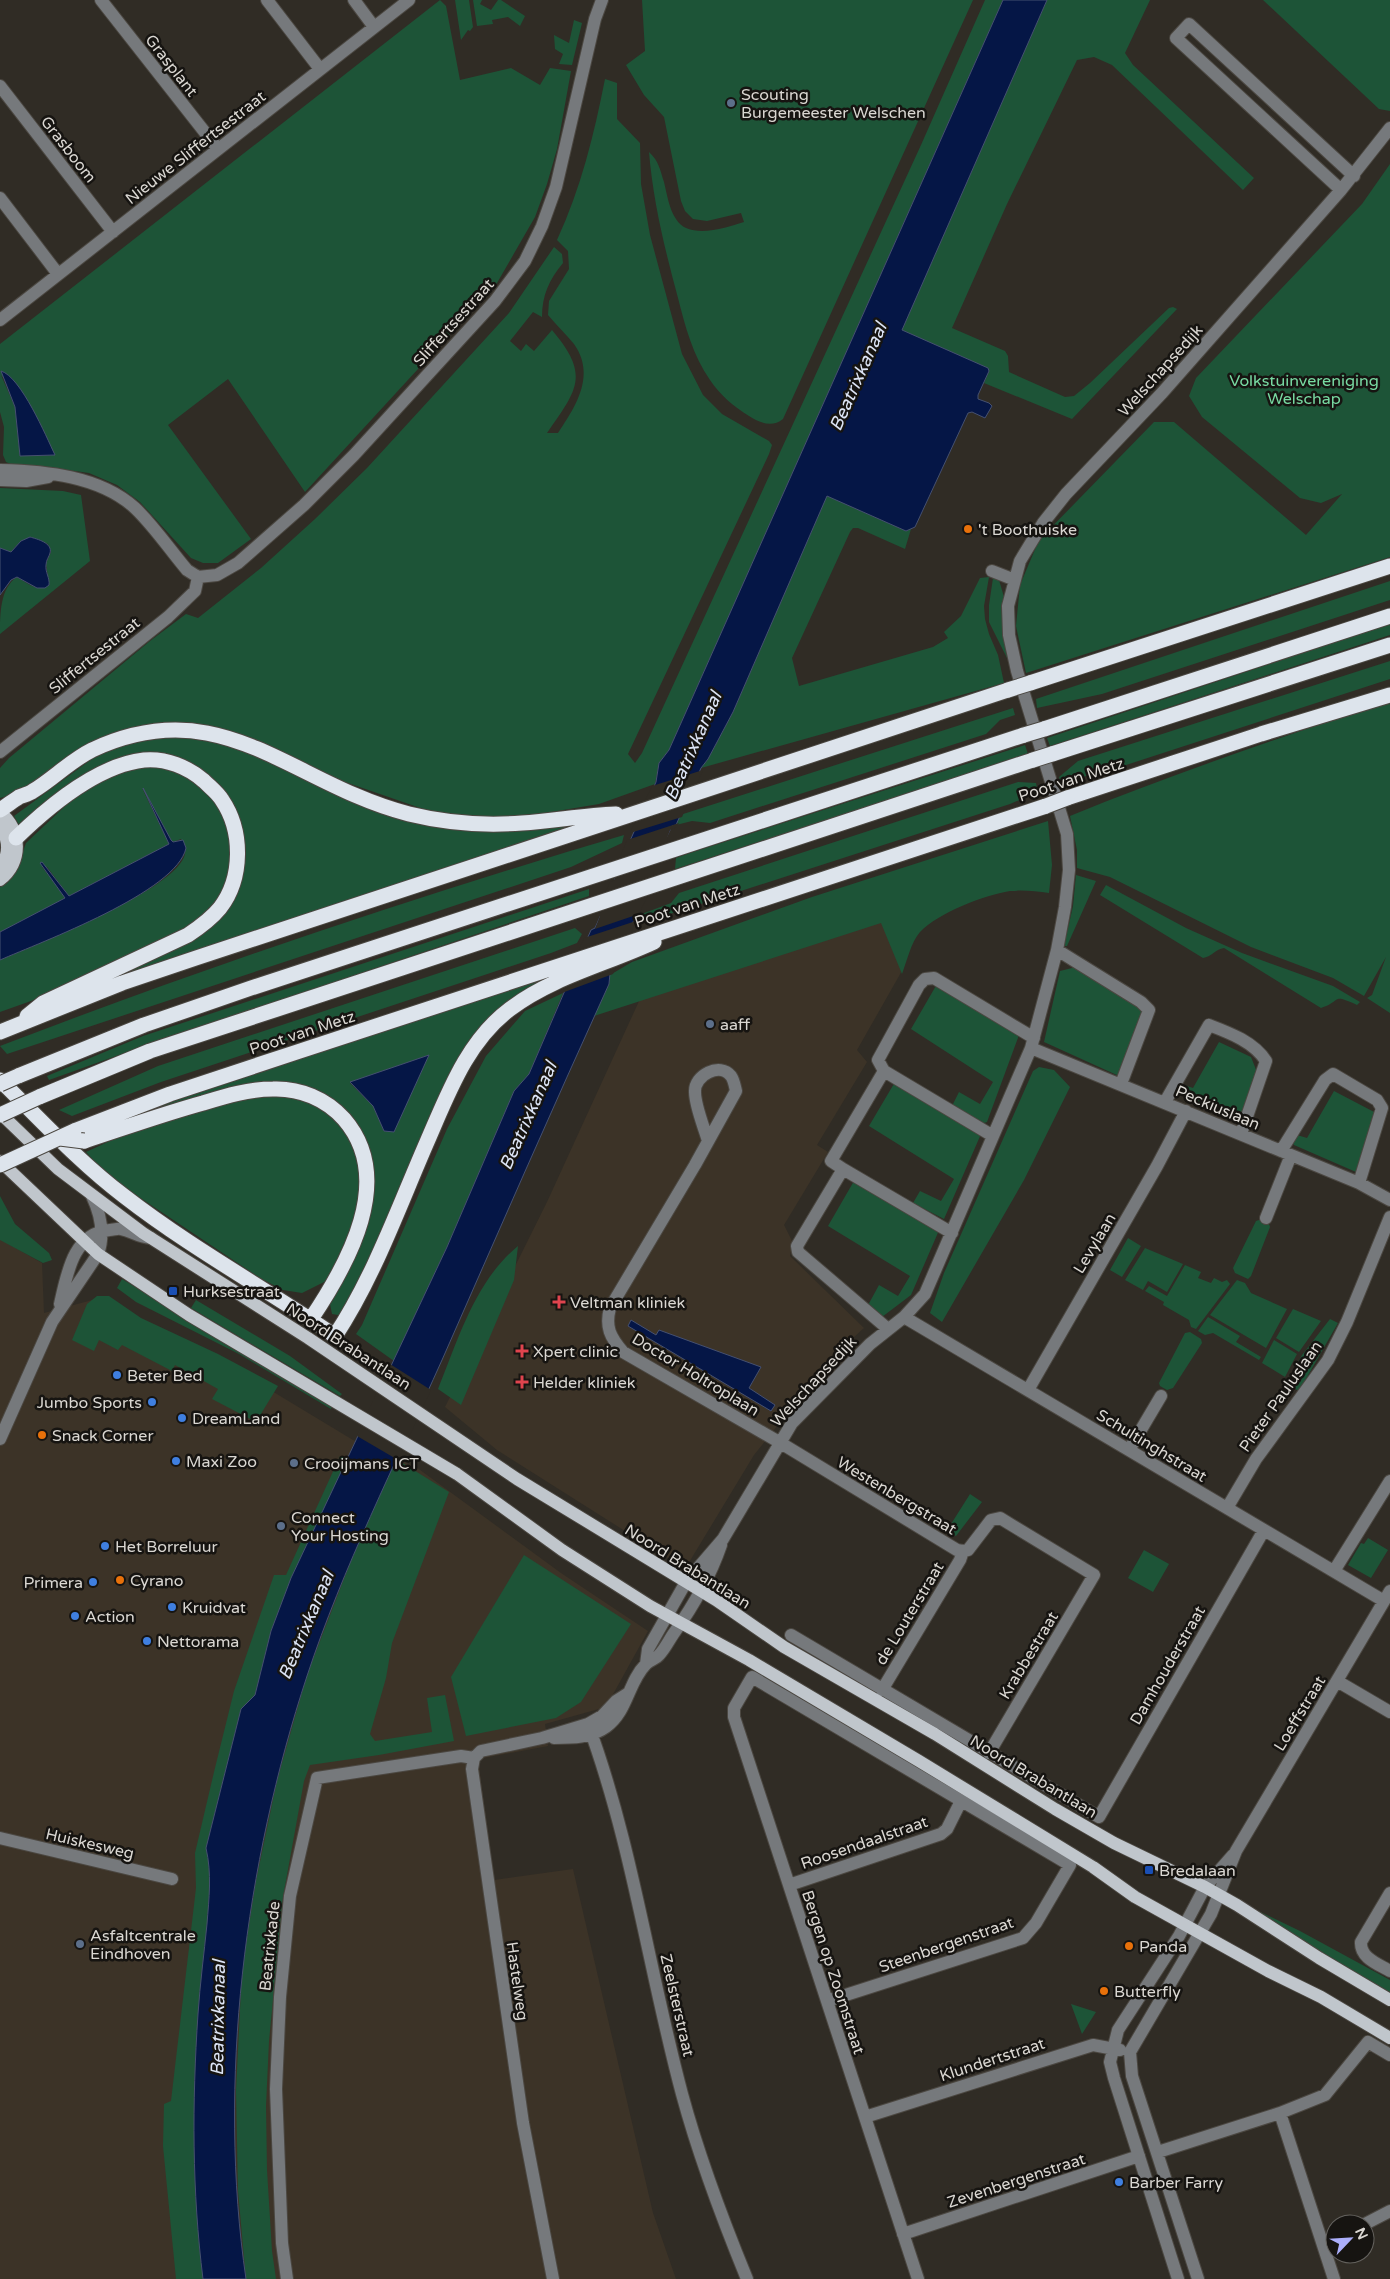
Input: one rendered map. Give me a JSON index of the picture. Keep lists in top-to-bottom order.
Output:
{
  "streets": {
    "highway": ["Poot van Metz"],
    "main road": ["Noord Brabantlaan"],
    "street": [
      "Grasplant",
      "Nieuwe Sliffertsestraat",
      "Grasboom",
      "Sliffertsestraat",
      "Welschapsedijk",
      "Peckiuslaan",
      "Levylaan",
      "Doctor Holtroplaan",
      "Pieter Pauluslaan",
      "Schultinghstraat",
      "Westenbergstraat",
      "de Louterstraat",
      "Krabbestraat",
      "Damhouderstraat",
      "Loeffstraat",
      "Roosendaalstraat",
      "Huiskesweg",
      "Steenbergenstraat",
      "Beatrixkade",
      "Bergen op Zoomstraat",
      "Hastelweg",
      "Zeelsterstraat",
      "Klundertstraat",
      "Zevenbergenstraat"
    ]
  },
  "crossings": [
    ["Grasplant", "Nieuwe Sliffertsestraat"],
    ["Nieuwe Sliffertsestraat", "Grasboom"],
    ["Welschapsedijk", "Peckiuslaan"],
    ["Welschapsedijk", "Noord Brabantlaan"],
    ["Welschapsedijk", "Doctor Holtroplaan"],
    ["Welschapsedijk", "Schultinghstraat"],
    ["Welschapsedijk", "Westenbergstraat"],
    ["Poot van Metz", "Noord Brabantlaan"],
    ["Peckiuslaan", "Levylaan"],
    ["Levylaan", "Schultinghstraat"],
    ["Noord Brabantlaan", "de Louterstraat"],
    ["Noord Brabantlaan", "Krabbestraat"],
    ["Noord Brabantlaan", "Damhouderstraat"],
    ["Noord Brabantlaan", "Loeffstraat"],
    ["Doctor Holtroplaan", "Westenbergstraat"],
    ["Pieter Pauluslaan", "Schultinghstraat"],
    ["Schultinghstraat", "Damhouderstraat"],
    ["Schultinghstraat", "Loeffstraat"],
    ["Westenbergstraat", "de Louterstraat"],
    ["Westenbergstraat", "Krabbestraat"],
    ["Roosendaalstraat", "Steenbergenstraat"],
    ["Roosendaalstraat", "Bergen op Zoomstraat"],
    ["Steenbergenstraat", "Bergen op Zoomstraat"],
    ["Beatrixkade", "Hastelweg"],
    ["Bergen op Zoomstraat", "Klundertstraat"],
    ["Bergen op Zoomstraat", "Zevenbergenstraat"]
  ],
  "water": ["Beatrixkanaal"],
  "parks": ["Volkstuinvereniging Welschap"],
  "places": {
    "other": [
      "Scouting Burgemeester Welschen",
      "'t Boothuiske",
      "aaff",
      "Beter Bed",
      "Jumbo Sports",
      "DreamLand",
      "Snack Corner",
      "Maxi Zoo",
      "Crooijmans ICT",
      "Connect Your Hosting",
      "Het Borreluur",
      "Cyrano",
      "Primera",
      "Kruidvat",
      "Action",
      "Nettorama",
      "Asfaltcentrale Eindhoven",
      "Panda",
      "Butterfly",
      "Barber Farry"
    ],
    "transit": ["Hurksestraat", "Bredalaan"],
    "health": ["Veltman kliniek", "Xpert clinic", "Helder kliniek"]
  },
  "north": "top right"
}
